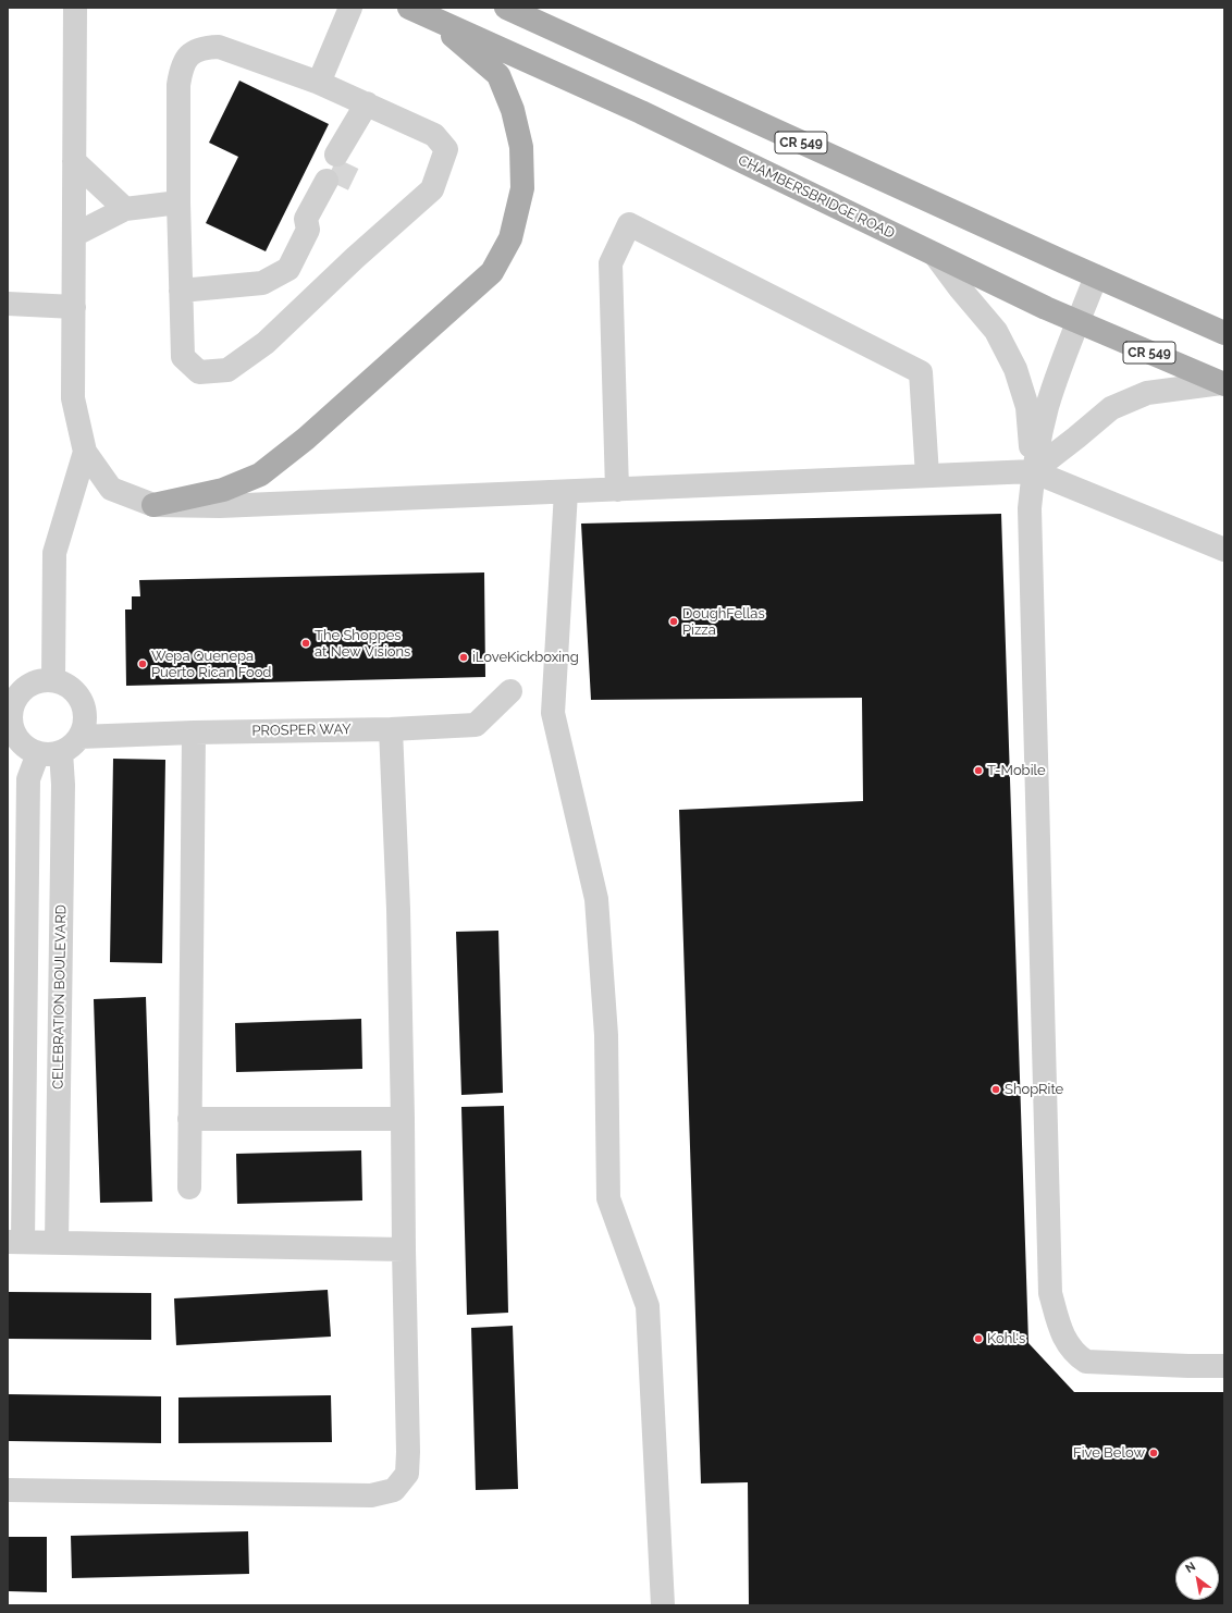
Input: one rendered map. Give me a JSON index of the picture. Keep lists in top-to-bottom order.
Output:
{
  "streets": {
    "main road": ["CR 549", "CHAMBERSBRIDGE ROAD"],
    "street": ["PROSPER WAY", "CELEBRATION BOULEVARD"]
  },
  "crossings": [
    ["PROSPER WAY", "CELEBRATION BOULEVARD"]
  ],
  "places": [
    "DoughFellas Pizza",
    "The Shoppes at New Visions",
    "iLoveKickboxing",
    "Wepa Quenepa Puerto Rican Food",
    "T-Mobile",
    "ShopRite",
    "Kohl's",
    "Five Below"
  ],
  "north": "top left"
}
